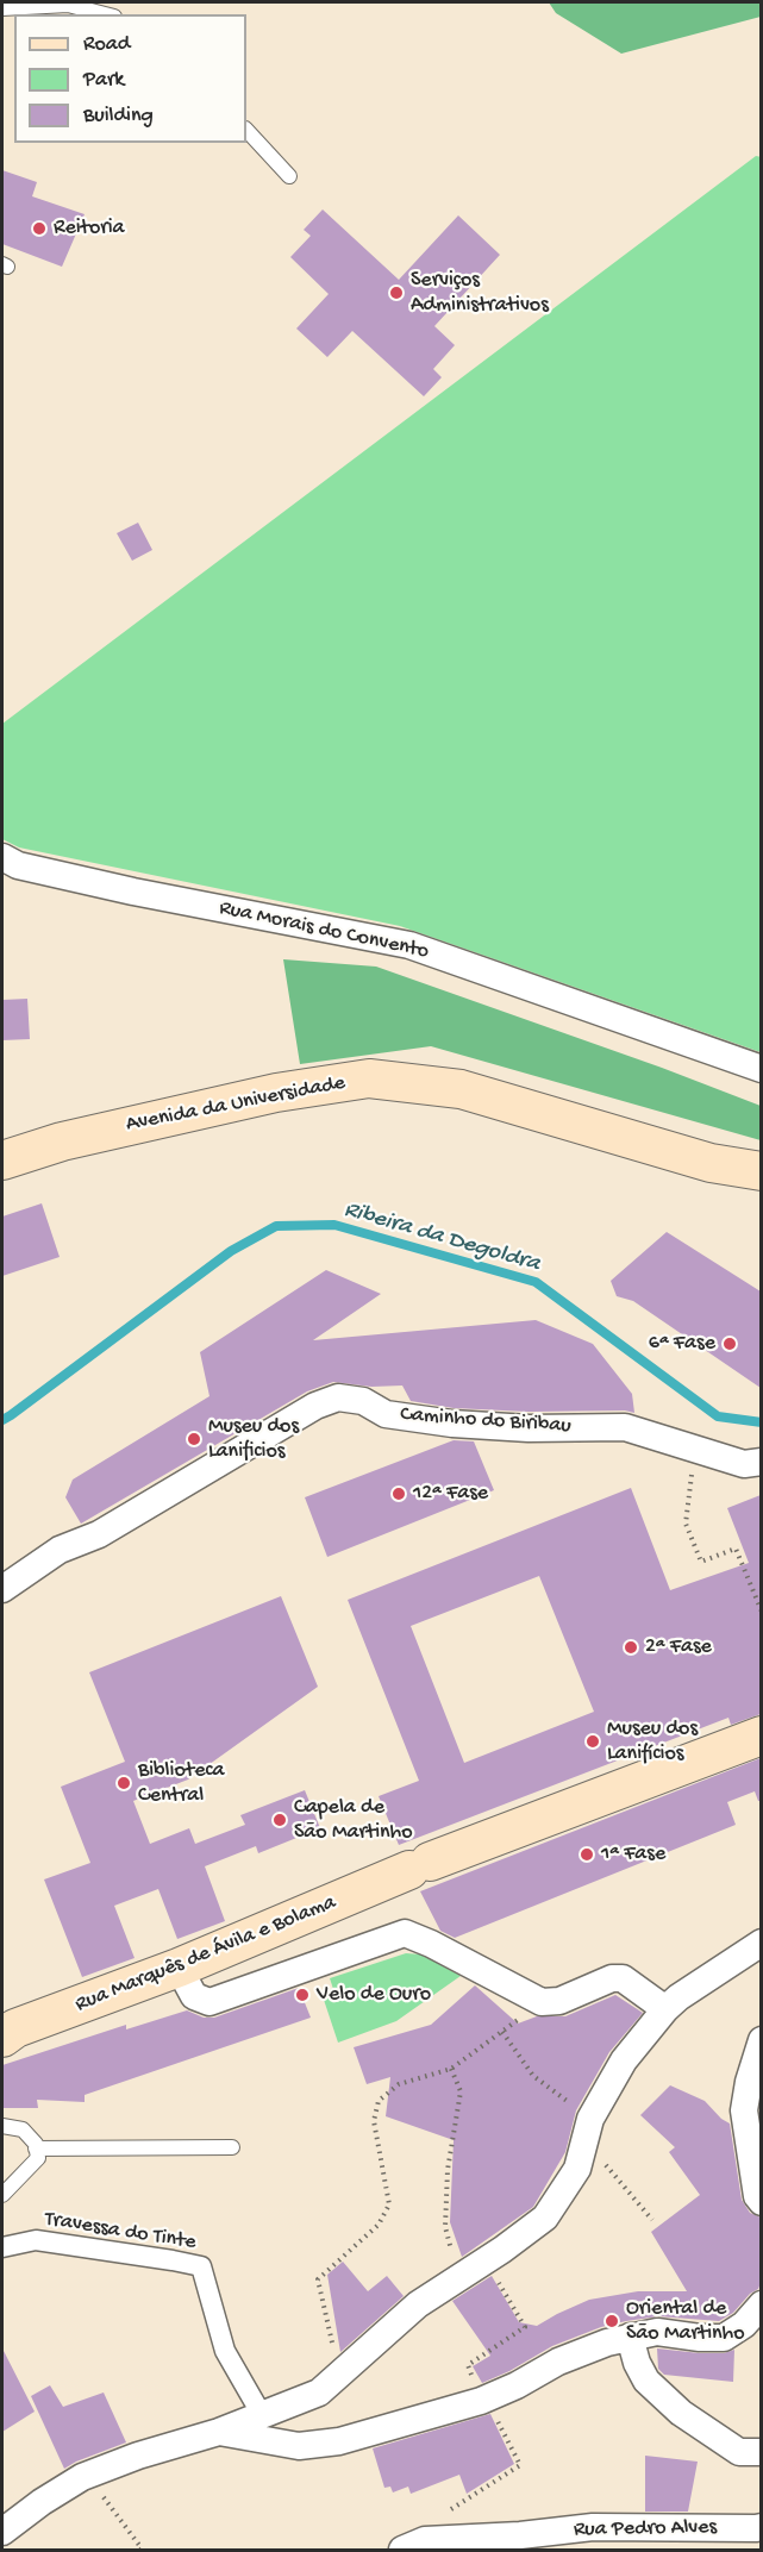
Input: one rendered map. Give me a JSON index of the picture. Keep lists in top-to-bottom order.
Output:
{
  "streets": {
    "main road": ["Avenida da Universidade", "Rua Marquês de Ávila e Bolama"],
    "street": [
      "Rua Morais do Convento",
      "Caminho do Biribau",
      "Travessa do Tinte",
      "Rua Pedro Alves"
    ]
  },
  "water": ["Ribeira da Degoldra"],
  "places": [
    "Reitoria",
    "Serviços Administrativos",
    "6ª Fase",
    "Museu dos Lanificios",
    "12ª Fase",
    "2ª Fase",
    "Museu dos Lanifícios",
    "Biblioteca Central",
    "Capela de São Martinho",
    "1ª Fase",
    "Velo de Ouro",
    "Oriental de São Martinho"
  ],
  "legend": ["Road", "Park", "Building"]
}
